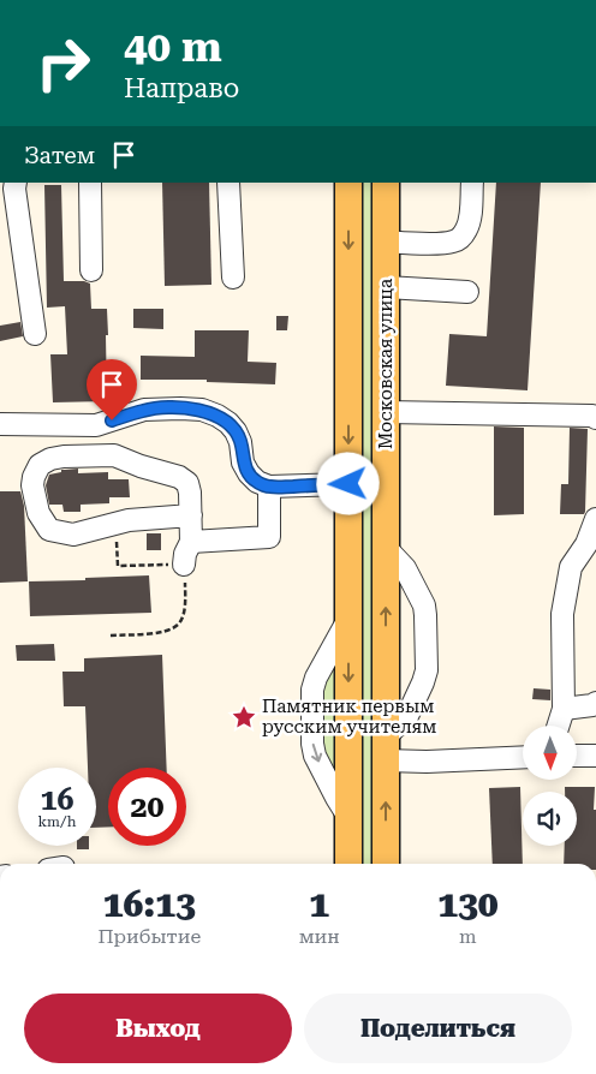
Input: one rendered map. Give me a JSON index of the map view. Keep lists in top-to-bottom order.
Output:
{
  "streets": {
    "main road": ["Московская улица"]
  },
  "places": {
    "place": ["Памятник первым русским учителям"]
  },
  "north": "bottom",
  "page": {
    "turn": ["40 m", "Направо"],
    "then": "Затем",
    "speed": "16 km/h",
    "limit": "20",
    "eta": [
      "16:13",
      "Прибытие",
      "1",
      "мин",
      "130",
      "m"
    ],
    "buttons": ["Выход", "Поделиться"]
  }
}
